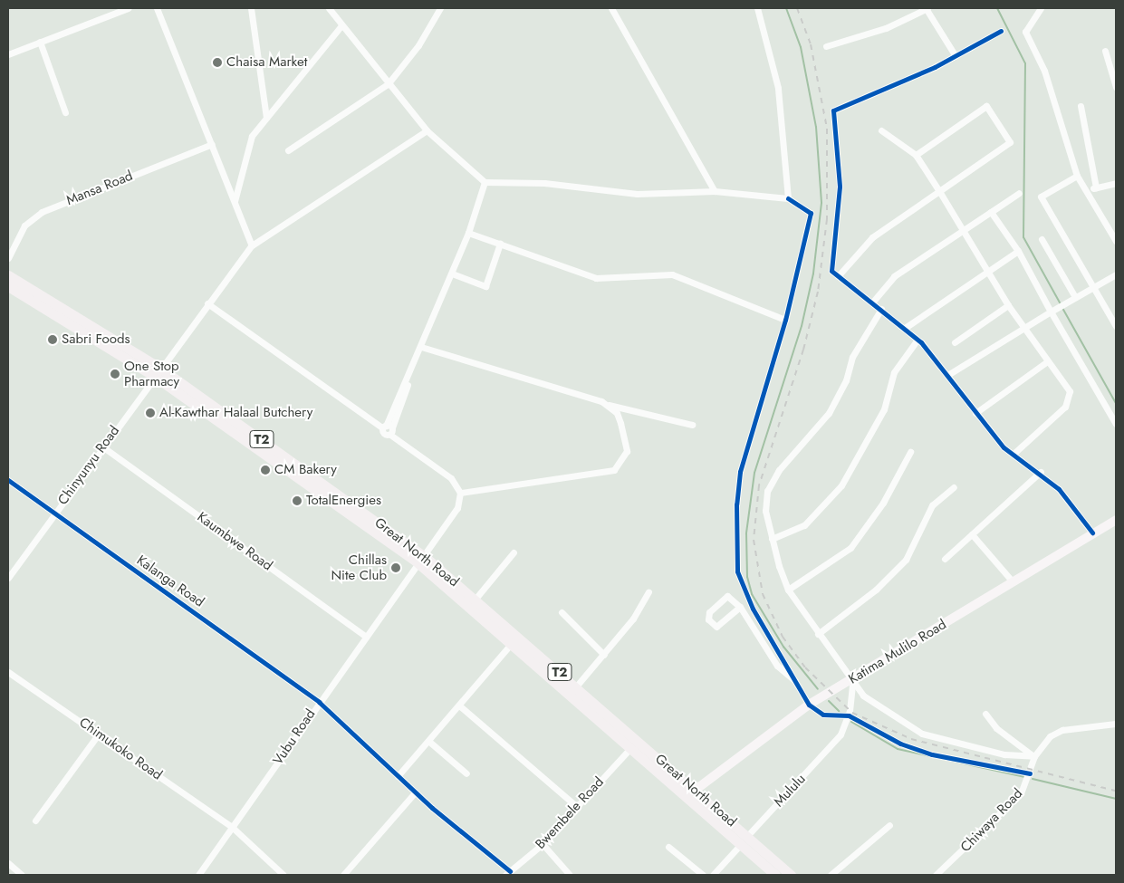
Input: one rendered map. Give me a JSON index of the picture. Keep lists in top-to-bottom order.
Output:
{
  "streets": {
    "main road": ["T2", "Great North Road", "Katima Mulilo Road"],
    "street": [
      "Mansa Road",
      "Chinyunyu Road",
      "Kaumbwe Road",
      "Kalanga Road",
      "Vubu Road",
      "Chimukoko Road",
      "Mululu",
      "Bwembele Road",
      "Chiwaya Road"
    ]
  },
  "crossings": [
    ["Chinyunyu Road", "Kaumbwe Road"],
    ["Chinyunyu Road", "Great North Road"],
    ["Chinyunyu Road", "Kalanga Road"],
    ["Kaumbwe Road", "Vubu Road"],
    ["Great North Road", "Katima Mulilo Road"],
    ["Great North Road", "Vubu Road"],
    ["Great North Road", "Mululu"],
    ["Great North Road", "Bwembele Road"],
    ["Kalanga Road", "Vubu Road"],
    ["Kalanga Road", "Bwembele Road"],
    ["Vubu Road", "Chimukoko Road"]
  ],
  "places": [
    "Chaisa Market",
    "Sabri Foods",
    "One Stop Pharmacy",
    "Al-Kawthar Halaal Butchery",
    "CM Bakery",
    "TotalEnergies",
    "Chillas Nite Club"
  ]
}
